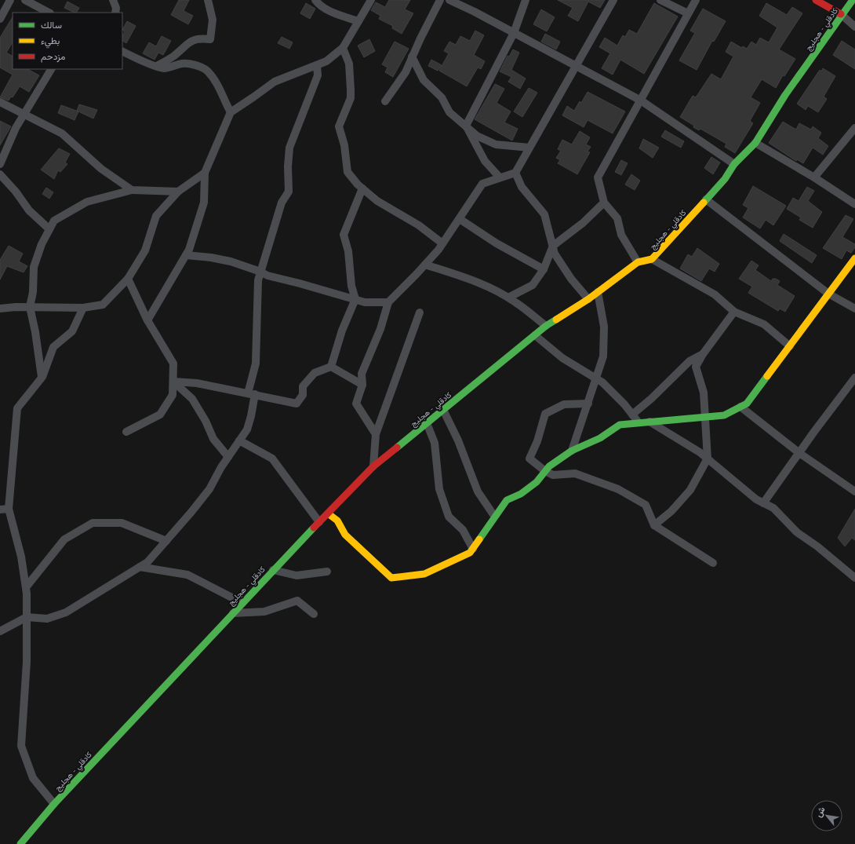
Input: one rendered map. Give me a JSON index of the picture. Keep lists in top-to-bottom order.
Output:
{
  "streets": {
    "street": ["كادقلي - هجليج"]
  },
  "legend": ["سالك", "بطيء", "مزدحم"],
  "north": "top left"
}
